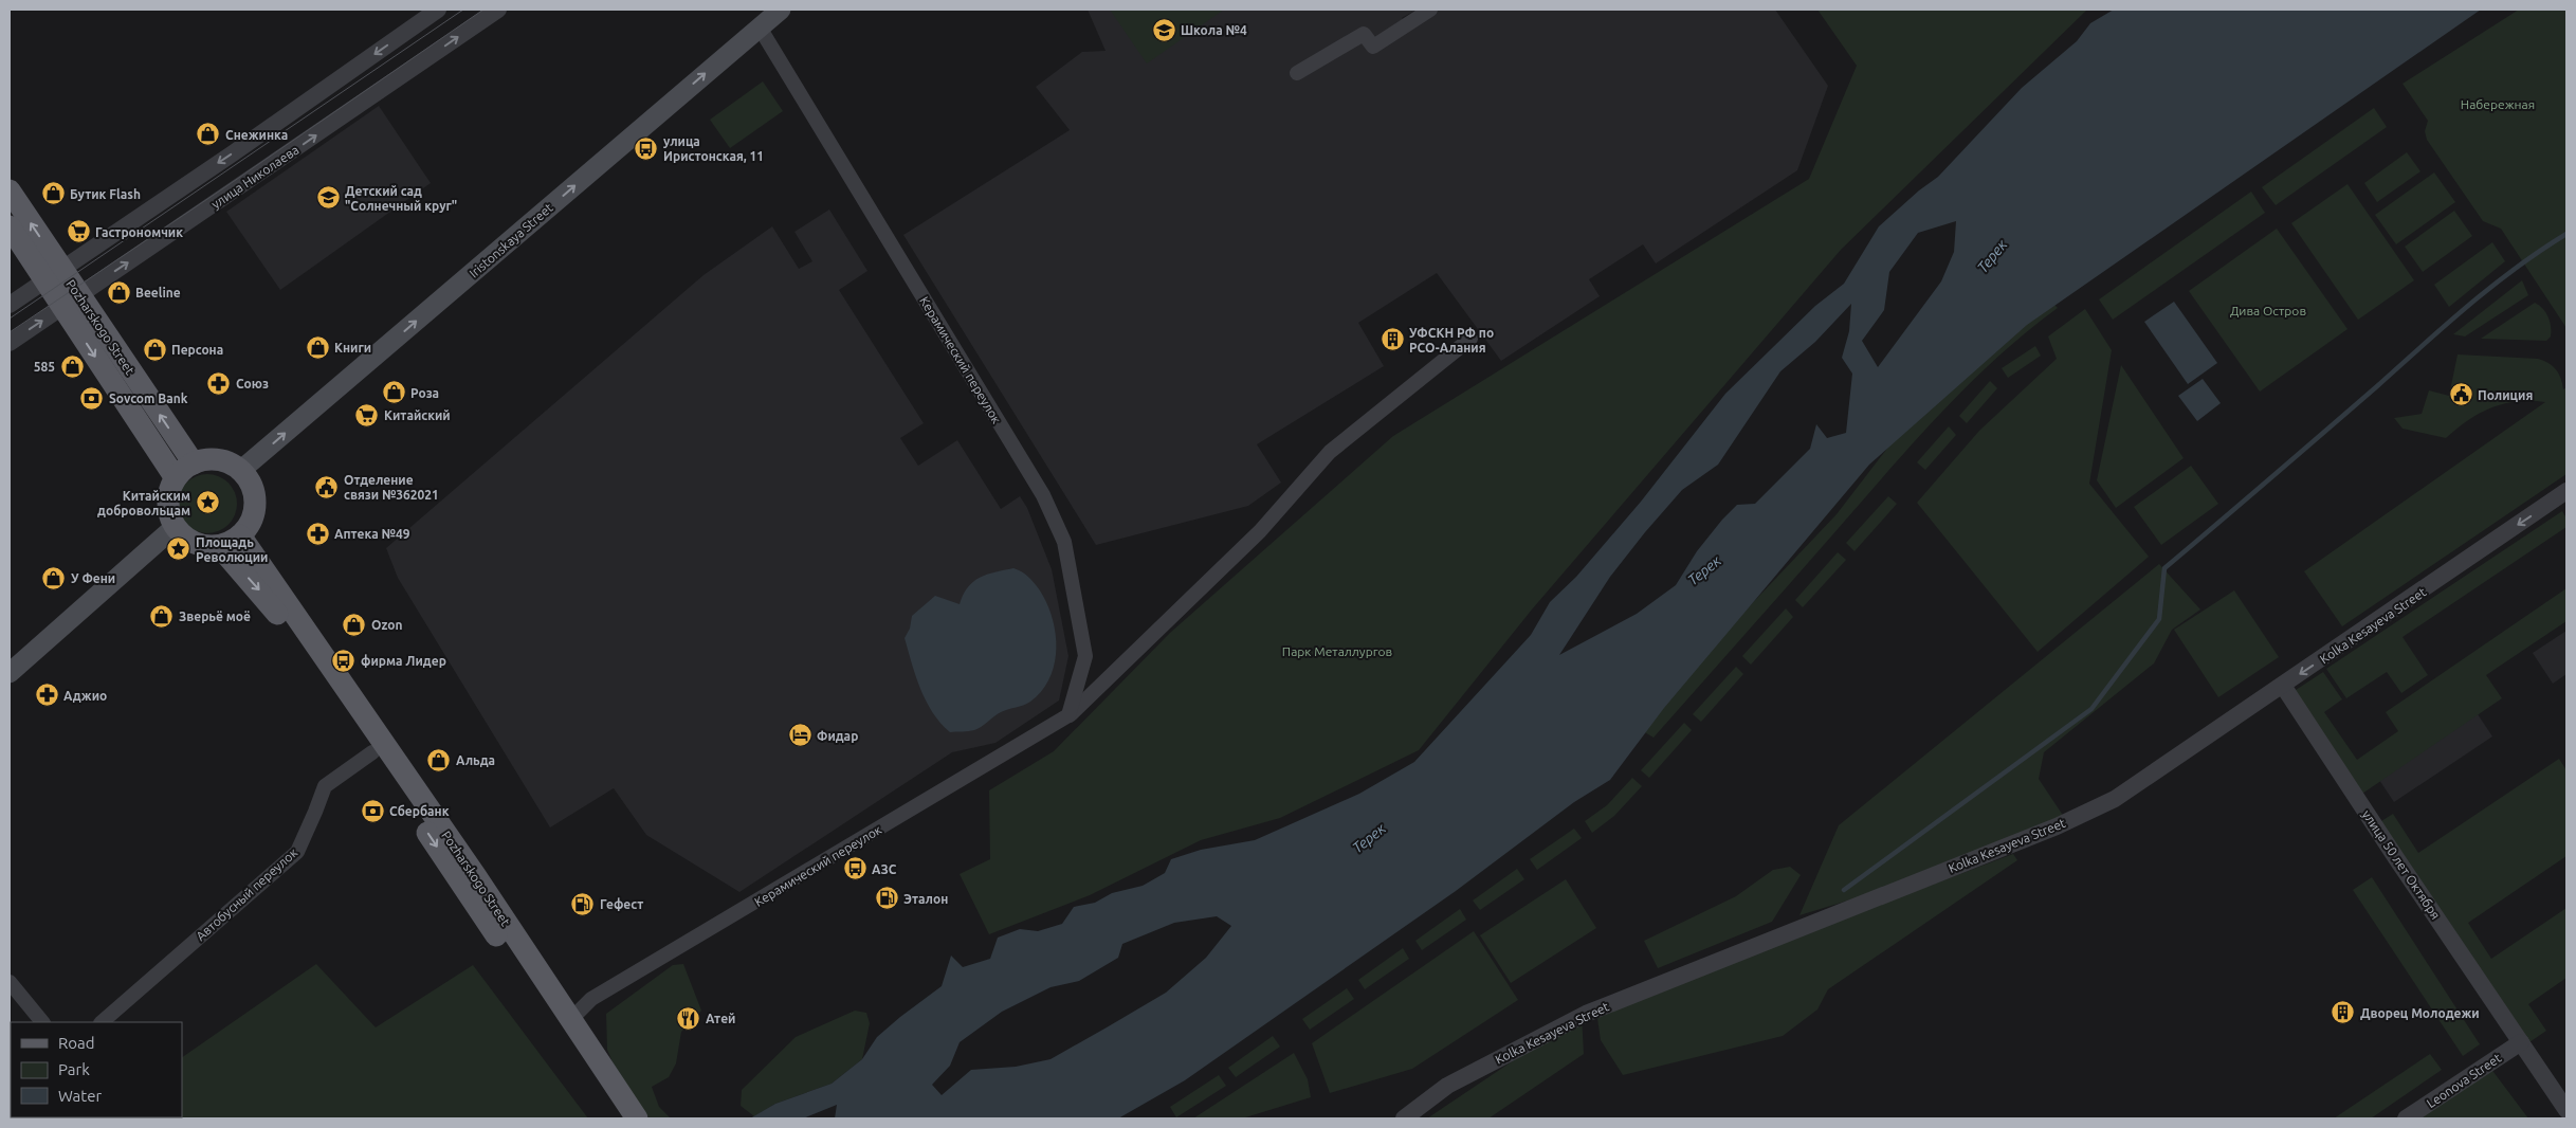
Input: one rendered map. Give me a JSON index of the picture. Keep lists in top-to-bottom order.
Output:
{
  "streets": {
    "main road": ["Iristonskaya Street", "Pozharskogo Street"],
    "street": [
      "улица Николаева",
      "Керамический переулок",
      "Kolka Kesayeva Street",
      "улица 50 лет Октября",
      "Автобусный переулок",
      "Leonova Street"
    ]
  },
  "crossings": [
    ["улица Николаева", "Pozharskogo Street"],
    ["Iristonskaya Street", "Pozharskogo Street"],
    ["Iristonskaya Street", "Керамический переулок"],
    ["Pozharskogo Street", "Керамический переулок"],
    ["Pozharskogo Street", "Автобусный переулок"],
    ["Kolka Kesayeva Street", "улица 50 лет Октября"],
    ["улица 50 лет Октября", "Leonova Street"]
  ],
  "one_way": ["Iristonskaya Street"],
  "water": ["Терек"],
  "parks": ["Набережная", "Дива Остров", "Парк Металлургов"],
  "places": {
    "school or university": ["Школа №4", "Детский сад \"Солнечный круг\""],
    "shop": [
      "Снежинка",
      "Бутик Flash",
      "Beeline",
      "Книги",
      "Персона",
      "585",
      "Роза",
      "У Фени",
      "Зверьё моё",
      "Ozon",
      "Альда"
    ],
    "bus stop": ["улица Иристонская, 11", "фирма Лидер", "АЗС"],
    "supermarket": ["Гастрономчик", "Китайский"],
    "building": ["УФСКН РФ по РСО-Алания", "Дворец Молодежи"],
    "pharmacy": ["Союз", "Аптека №49", "Аджио"],
    "public building": ["Полиция", "Отделение связи №362021"],
    "bank": ["Sovcom Bank", "Сбербанк"],
    "place": ["Китайским добровольцам", "Площадь Революции"],
    "hotel": ["Фидар"],
    "fuel station": ["Эталон", "Гефест"],
    "restaurant": ["Атей"]
  },
  "legend": ["Road", "Park", "Water"]
}
